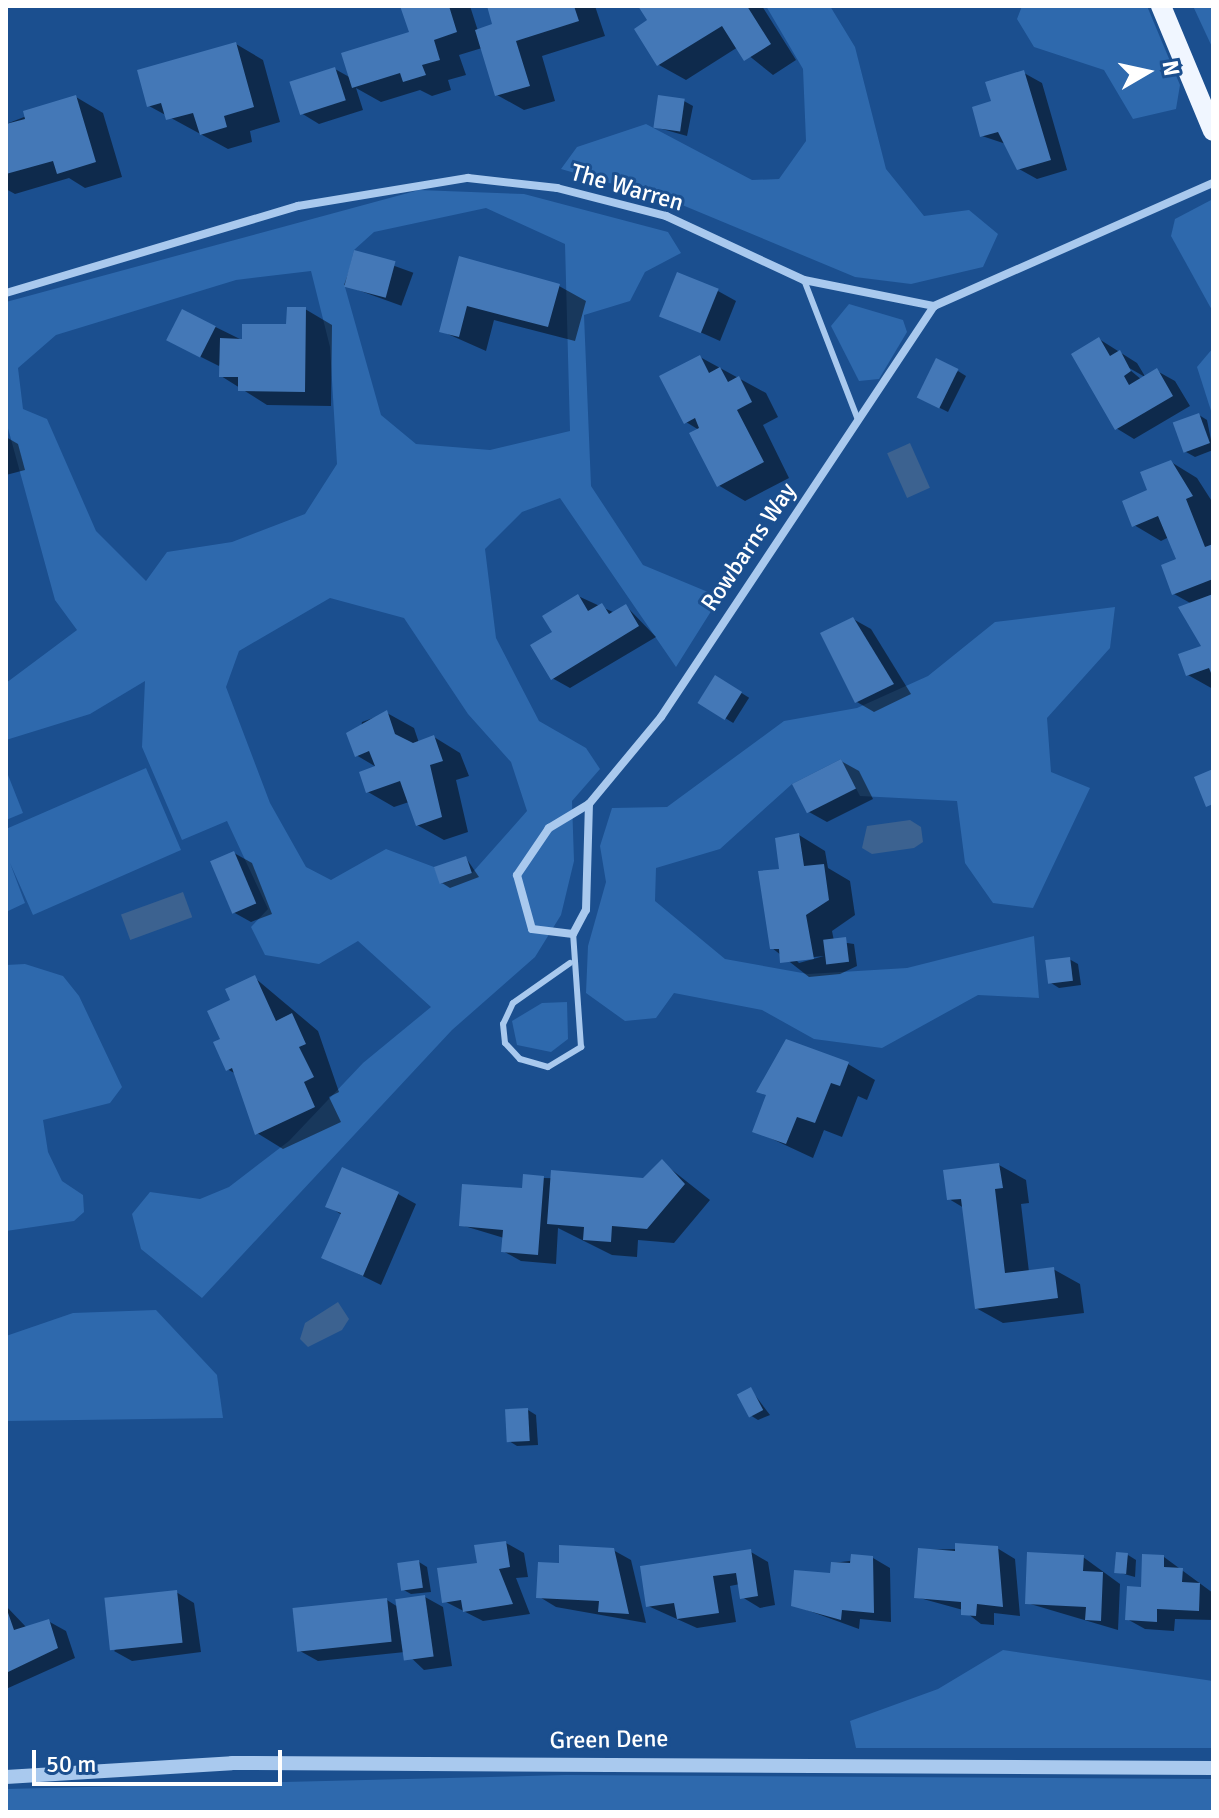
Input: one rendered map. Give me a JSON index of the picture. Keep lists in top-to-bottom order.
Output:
{
  "streets": {
    "street": ["The Warren", "Rowbarns Way", "Green Dene"]
  },
  "crossings": [
    ["The Warren", "Rowbarns Way"]
  ],
  "scale_bar": "50 m",
  "north": "right"
}
